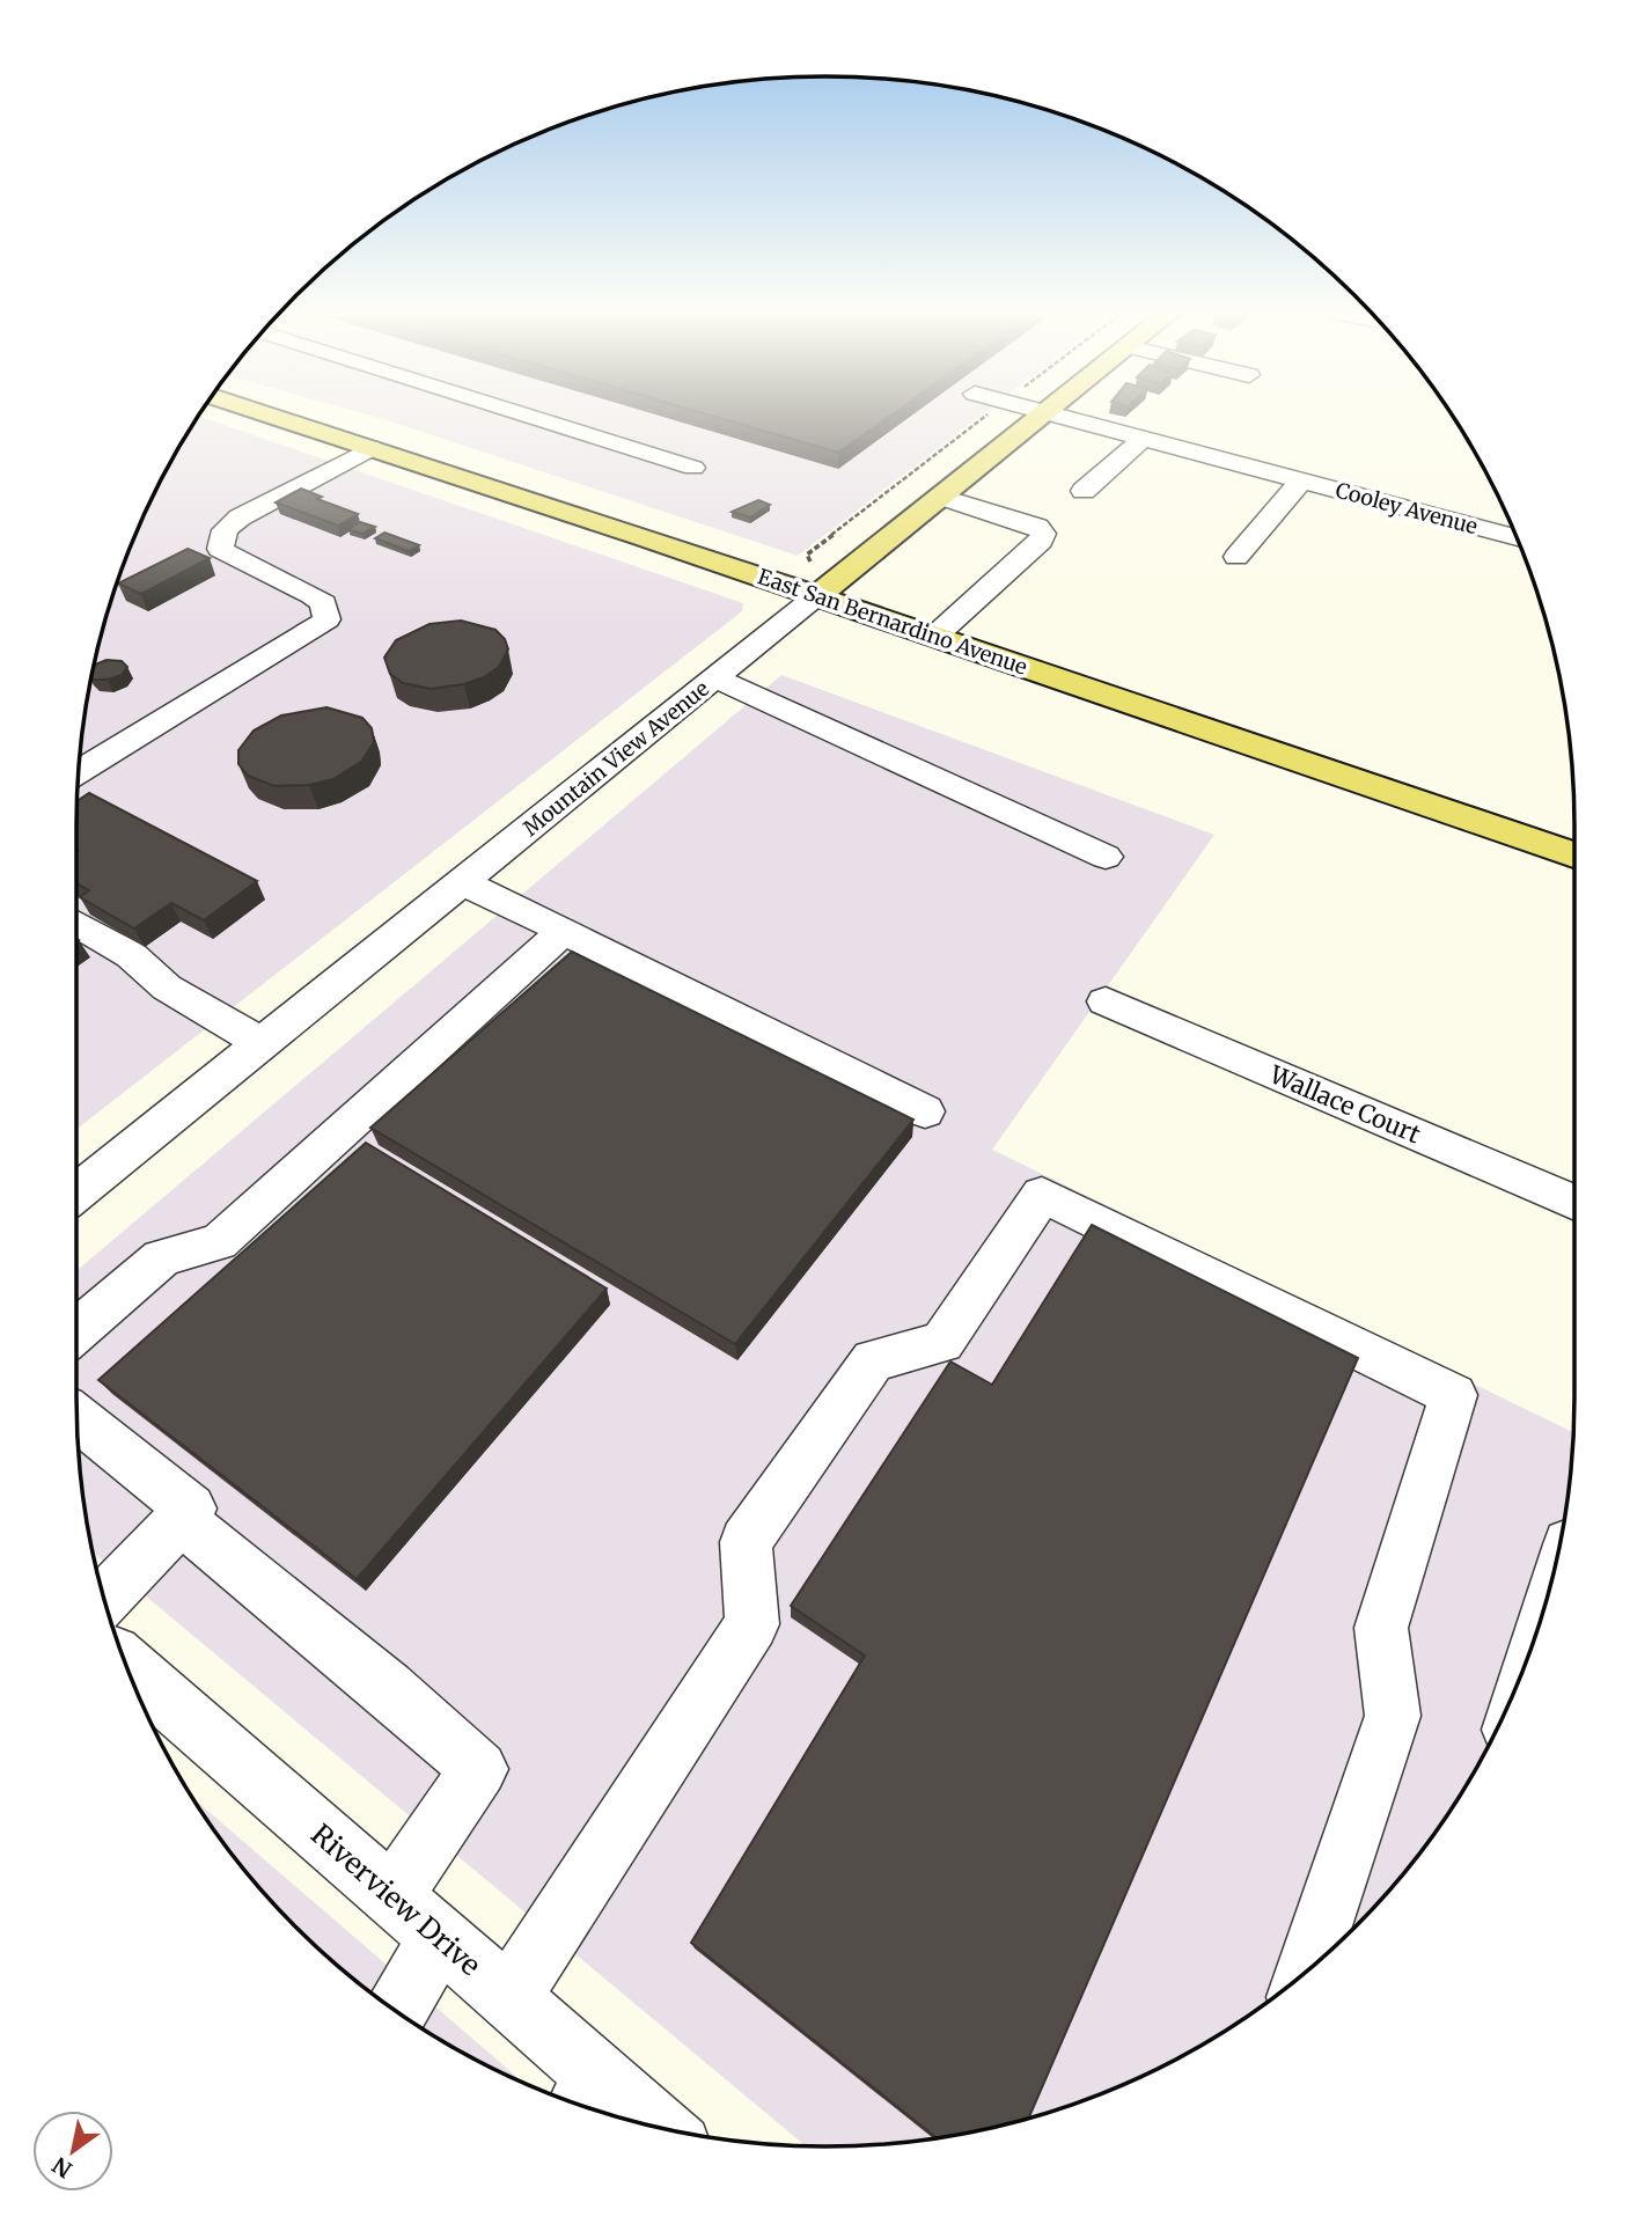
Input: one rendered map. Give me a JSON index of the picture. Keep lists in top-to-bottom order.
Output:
{
  "streets": {
    "main road": ["East San Bernardino Avenue", "Mountain View Avenue"],
    "street": ["Cooley Avenue", "Wallace Court", "Riverview Drive"]
  },
  "crossings": [
    ["East San Bernardino Avenue", "Mountain View Avenue"]
  ],
  "north": "bottom left"
}
